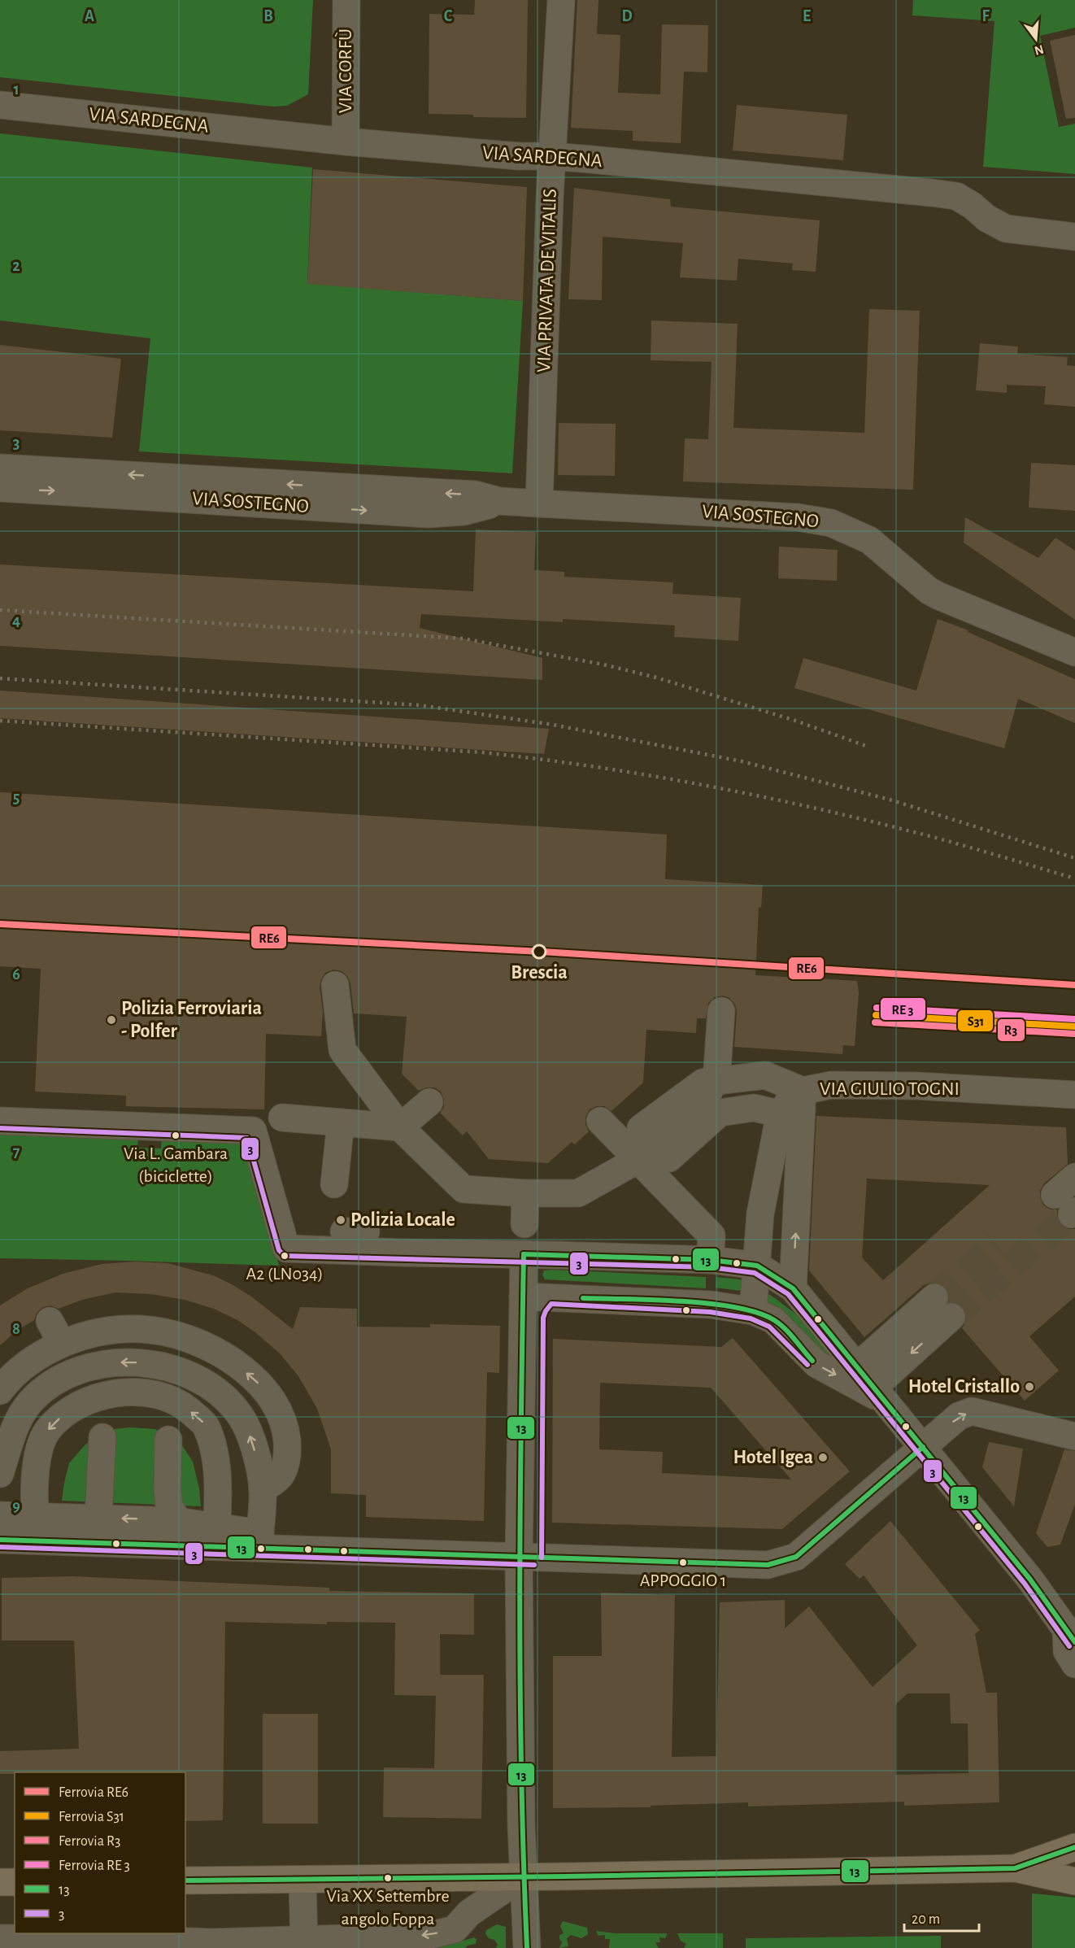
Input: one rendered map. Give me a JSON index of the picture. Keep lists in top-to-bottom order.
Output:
{
  "streets": {
    "street": [
      "VIA CORFÙ",
      "VIA SARDEGNA",
      "VIA PRIVATA DE VITALIS",
      "VIA SOSTEGNO",
      "VIA GIULIO TOGNI"
    ]
  },
  "crossings": [
    ["VIA CORFÙ", "VIA SARDEGNA"],
    ["VIA SARDEGNA", "VIA PRIVATA DE VITALIS"],
    ["VIA PRIVATA DE VITALIS", "VIA SOSTEGNO"]
  ],
  "places": [
    "Brescia",
    "Polizia Ferroviaria - Polfer",
    "Via L. Gambara (biciclette)",
    "Polizia Locale",
    "A2 (LN034)",
    "Hotel Cristallo",
    "Hotel Igea",
    "APPOGGIO 1",
    "Via XX Settembre angolo Foppa"
  ],
  "lines": [
    "rail line RE6",
    "rail line S31",
    "rail line R3",
    "transit line 3",
    "transit line 13"
  ],
  "legend": [
    "Ferrovia RE6",
    "Ferrovia S31",
    "Ferrovia R3",
    "Ferrovia RE 3",
    "13",
    "3"
  ],
  "scale_bar": "20 m",
  "north": "bottom",
  "grid": {
    "columns": [
      "A",
      "B",
      "C",
      "D",
      "E",
      "F"
    ],
    "rows": [
      "1",
      "2",
      "3",
      "4",
      "5",
      "6",
      "7",
      "8",
      "9"
    ]
  }
}
